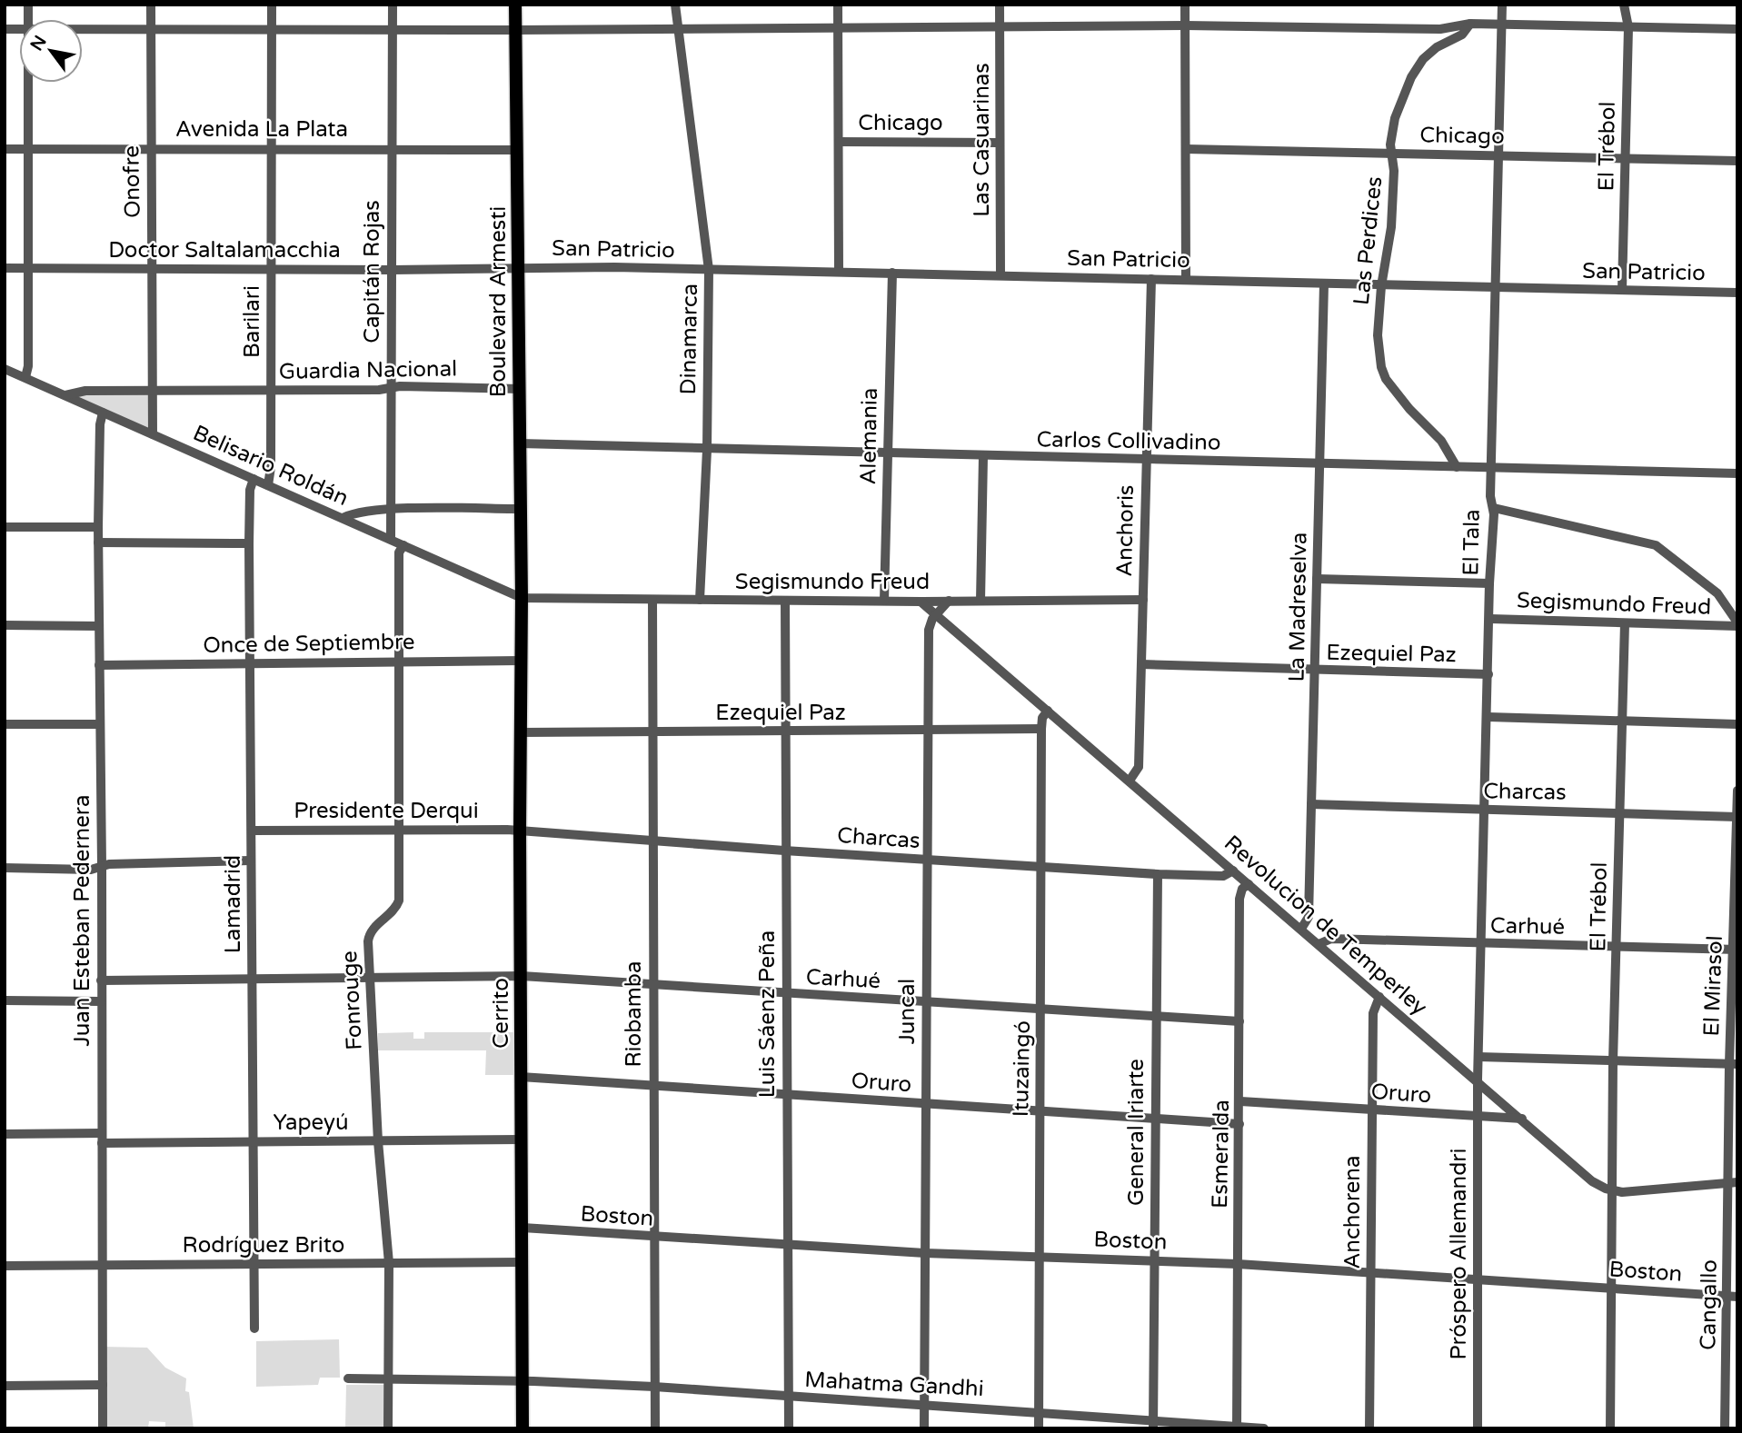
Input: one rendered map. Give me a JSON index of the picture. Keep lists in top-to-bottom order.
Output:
{
  "streets": {
    "main road": ["Boulevard Armesti", "Cerrito"],
    "street": [
      "Chicago",
      "Avenida La Plata",
      "Las Casuarinas",
      "El Trébol",
      "Onofre",
      "Las Perdices",
      "San Patricio",
      "Doctor Saltalamacchia",
      "Capitán Rojas",
      "Barilari",
      "Dinamarca",
      "Guardia Nacional",
      "Alemania",
      "Carlos Collivadino",
      "Belisario Roldán",
      "Anchoris",
      "El Tala",
      "Segismundo Freud",
      "La Madreselva",
      "Once de Septiembre",
      "Ezequiel Paz",
      "Charcas",
      "Presidente Derqui",
      "Lamadrid",
      "Juan Esteban Pedernera",
      "Revolucion de Temperley",
      "Carhué",
      "El Mirasol",
      "Fonrouge",
      "Juncal",
      "Riobamba",
      "Luis Sáenz Peña",
      "Ituzaingó",
      "Oruro",
      "Yapeyú",
      "General Iriarte",
      "Esmeralda",
      "Anchorena",
      "Boston",
      "Rodríguez Brito",
      "Próspero Allemandri",
      "Cangallo",
      "Mahatma Gandhi"
    ]
  },
  "crossings": [
    ["Chicago", "Las Casuarinas"],
    ["Chicago", "El Trébol"],
    ["Chicago", "Las Perdices"],
    ["Chicago", "El Tala"],
    ["Avenida La Plata", "Onofre"],
    ["Avenida La Plata", "Capitán Rojas"],
    ["Avenida La Plata", "Boulevard Armesti"],
    ["Avenida La Plata", "Barilari"],
    ["Las Casuarinas", "San Patricio"],
    ["El Trébol", "San Patricio"],
    ["El Trébol", "Segismundo Freud"],
    ["El Trébol", "Charcas"],
    ["El Trébol", "Revolucion de Temperley"],
    ["El Trébol", "Carhué"],
    ["El Trébol", "Boston"],
    ["Onofre", "Doctor Saltalamacchia"],
    ["Onofre", "Guardia Nacional"],
    ["Onofre", "Belisario Roldán"],
    ["Las Perdices", "San Patricio"],
    ["Las Perdices", "Carlos Collivadino"],
    ["San Patricio", "Doctor Saltalamacchia"],
    ["San Patricio", "Boulevard Armesti"],
    ["San Patricio", "Dinamarca"],
    ["San Patricio", "Alemania"],
    ["San Patricio", "Anchoris"],
    ["San Patricio", "El Tala"],
    ["San Patricio", "La Madreselva"],
    ["Doctor Saltalamacchia", "Capitán Rojas"],
    ["Doctor Saltalamacchia", "Boulevard Armesti"],
    ["Doctor Saltalamacchia", "Barilari"],
    ["Capitán Rojas", "Guardia Nacional"],
    ["Capitán Rojas", "Belisario Roldán"],
    ["Boulevard Armesti", "Guardia Nacional"],
    ["Boulevard Armesti", "Carlos Collivadino"],
    ["Boulevard Armesti", "Belisario Roldán"],
    ["Boulevard Armesti", "Segismundo Freud"],
    ["Boulevard Armesti", "Cerrito"],
    ["Barilari", "Guardia Nacional"],
    ["Barilari", "Belisario Roldán"],
    ["Dinamarca", "Carlos Collivadino"],
    ["Dinamarca", "Segismundo Freud"],
    ["Guardia Nacional", "Belisario Roldán"],
    ["Alemania", "Carlos Collivadino"],
    ["Alemania", "Segismundo Freud"],
    ["Carlos Collivadino", "Anchoris"],
    ["Carlos Collivadino", "El Tala"],
    ["Carlos Collivadino", "La Madreselva"],
    ["Belisario Roldán", "Segismundo Freud"],
    ["Belisario Roldán", "Lamadrid"],
    ["Belisario Roldán", "Juan Esteban Pedernera"],
    ["Belisario Roldán", "Fonrouge"],
    ["Belisario Roldán", "Cerrito"],
    ["Anchoris", "Segismundo Freud"],
    ["Anchoris", "Ezequiel Paz"],
    ["Anchoris", "Revolucion de Temperley"],
    ["El Tala", "Segismundo Freud"],
    ["El Tala", "Ezequiel Paz"],
    ["El Tala", "Charcas"],
    ["El Tala", "Revolucion de Temperley"],
    ["El Tala", "Carhué"],
    ["El Tala", "Próspero Allemandri"],
    ["Segismundo Freud", "La Madreselva"],
    ["Segismundo Freud", "Revolucion de Temperley"],
    ["Segismundo Freud", "Juncal"],
    ["Segismundo Freud", "Cerrito"],
    ["Segismundo Freud", "Riobamba"],
    ["Segismundo Freud", "Luis Sáenz Peña"],
    ["La Madreselva", "Ezequiel Paz"],
    ["La Madreselva", "Charcas"],
    ["La Madreselva", "Revolucion de Temperley"],
    ["Once de Septiembre", "Lamadrid"],
    ["Once de Septiembre", "Juan Esteban Pedernera"],
    ["Once de Septiembre", "Fonrouge"],
    ["Once de Septiembre", "Cerrito"],
    ["Ezequiel Paz", "Juncal"],
    ["Ezequiel Paz", "Cerrito"],
    ["Ezequiel Paz", "Riobamba"],
    ["Ezequiel Paz", "Luis Sáenz Peña"],
    ["Ezequiel Paz", "Ituzaingó"],
    ["Charcas", "Presidente Derqui"],
    ["Charcas", "Revolucion de Temperley"],
    ["Charcas", "El Mirasol"],
    ["Charcas", "Juncal"],
    ["Charcas", "Cerrito"],
    ["Charcas", "Riobamba"],
    ["Charcas", "Luis Sáenz Peña"],
    ["Charcas", "Ituzaingó"],
    ["Charcas", "General Iriarte"],
    ["Presidente Derqui", "Lamadrid"],
    ["Presidente Derqui", "Fonrouge"],
    ["Presidente Derqui", "Cerrito"],
    ["Lamadrid", "Carhué"],
    ["Lamadrid", "Yapeyú"],
    ["Lamadrid", "Rodríguez Brito"],
    ["Juan Esteban Pedernera", "Carhué"],
    ["Juan Esteban Pedernera", "Yapeyú"],
    ["Juan Esteban Pedernera", "Rodríguez Brito"],
    ["Revolucion de Temperley", "Carhué"],
    ["Revolucion de Temperley", "Juncal"],
    ["Revolucion de Temperley", "Ituzaingó"],
    ["Revolucion de Temperley", "Oruro"],
    ["Revolucion de Temperley", "Esmeralda"],
    ["Revolucion de Temperley", "Anchorena"],
    ["Revolucion de Temperley", "Próspero Allemandri"],
    ["Carhué", "El Mirasol"],
    ["Carhué", "Fonrouge"],
    ["Carhué", "Juncal"],
    ["Carhué", "Cerrito"],
    ["Carhué", "Riobamba"],
    ["Carhué", "Luis Sáenz Peña"],
    ["Carhué", "Ituzaingó"],
    ["Carhué", "General Iriarte"],
    ["Carhué", "Esmeralda"],
    ["El Mirasol", "Cangallo"],
    ["Fonrouge", "Yapeyú"],
    ["Fonrouge", "Rodríguez Brito"],
    ["Fonrouge", "Mahatma Gandhi"],
    ["Juncal", "Oruro"],
    ["Juncal", "Boston"],
    ["Juncal", "Mahatma Gandhi"],
    ["Cerrito", "Oruro"],
    ["Cerrito", "Yapeyú"],
    ["Cerrito", "Boston"],
    ["Cerrito", "Rodríguez Brito"],
    ["Cerrito", "Mahatma Gandhi"],
    ["Riobamba", "Oruro"],
    ["Riobamba", "Boston"],
    ["Riobamba", "Mahatma Gandhi"],
    ["Luis Sáenz Peña", "Oruro"],
    ["Luis Sáenz Peña", "Boston"],
    ["Luis Sáenz Peña", "Mahatma Gandhi"],
    ["Ituzaingó", "Oruro"],
    ["Ituzaingó", "Boston"],
    ["Ituzaingó", "Mahatma Gandhi"],
    ["Oruro", "General Iriarte"],
    ["Oruro", "Esmeralda"],
    ["Oruro", "Anchorena"],
    ["Oruro", "Próspero Allemandri"],
    ["General Iriarte", "Boston"],
    ["General Iriarte", "Mahatma Gandhi"],
    ["Esmeralda", "Boston"],
    ["Esmeralda", "Mahatma Gandhi"],
    ["Anchorena", "Boston"],
    ["Boston", "Próspero Allemandri"],
    ["Boston", "Cangallo"]
  ],
  "north": "top left"
}
